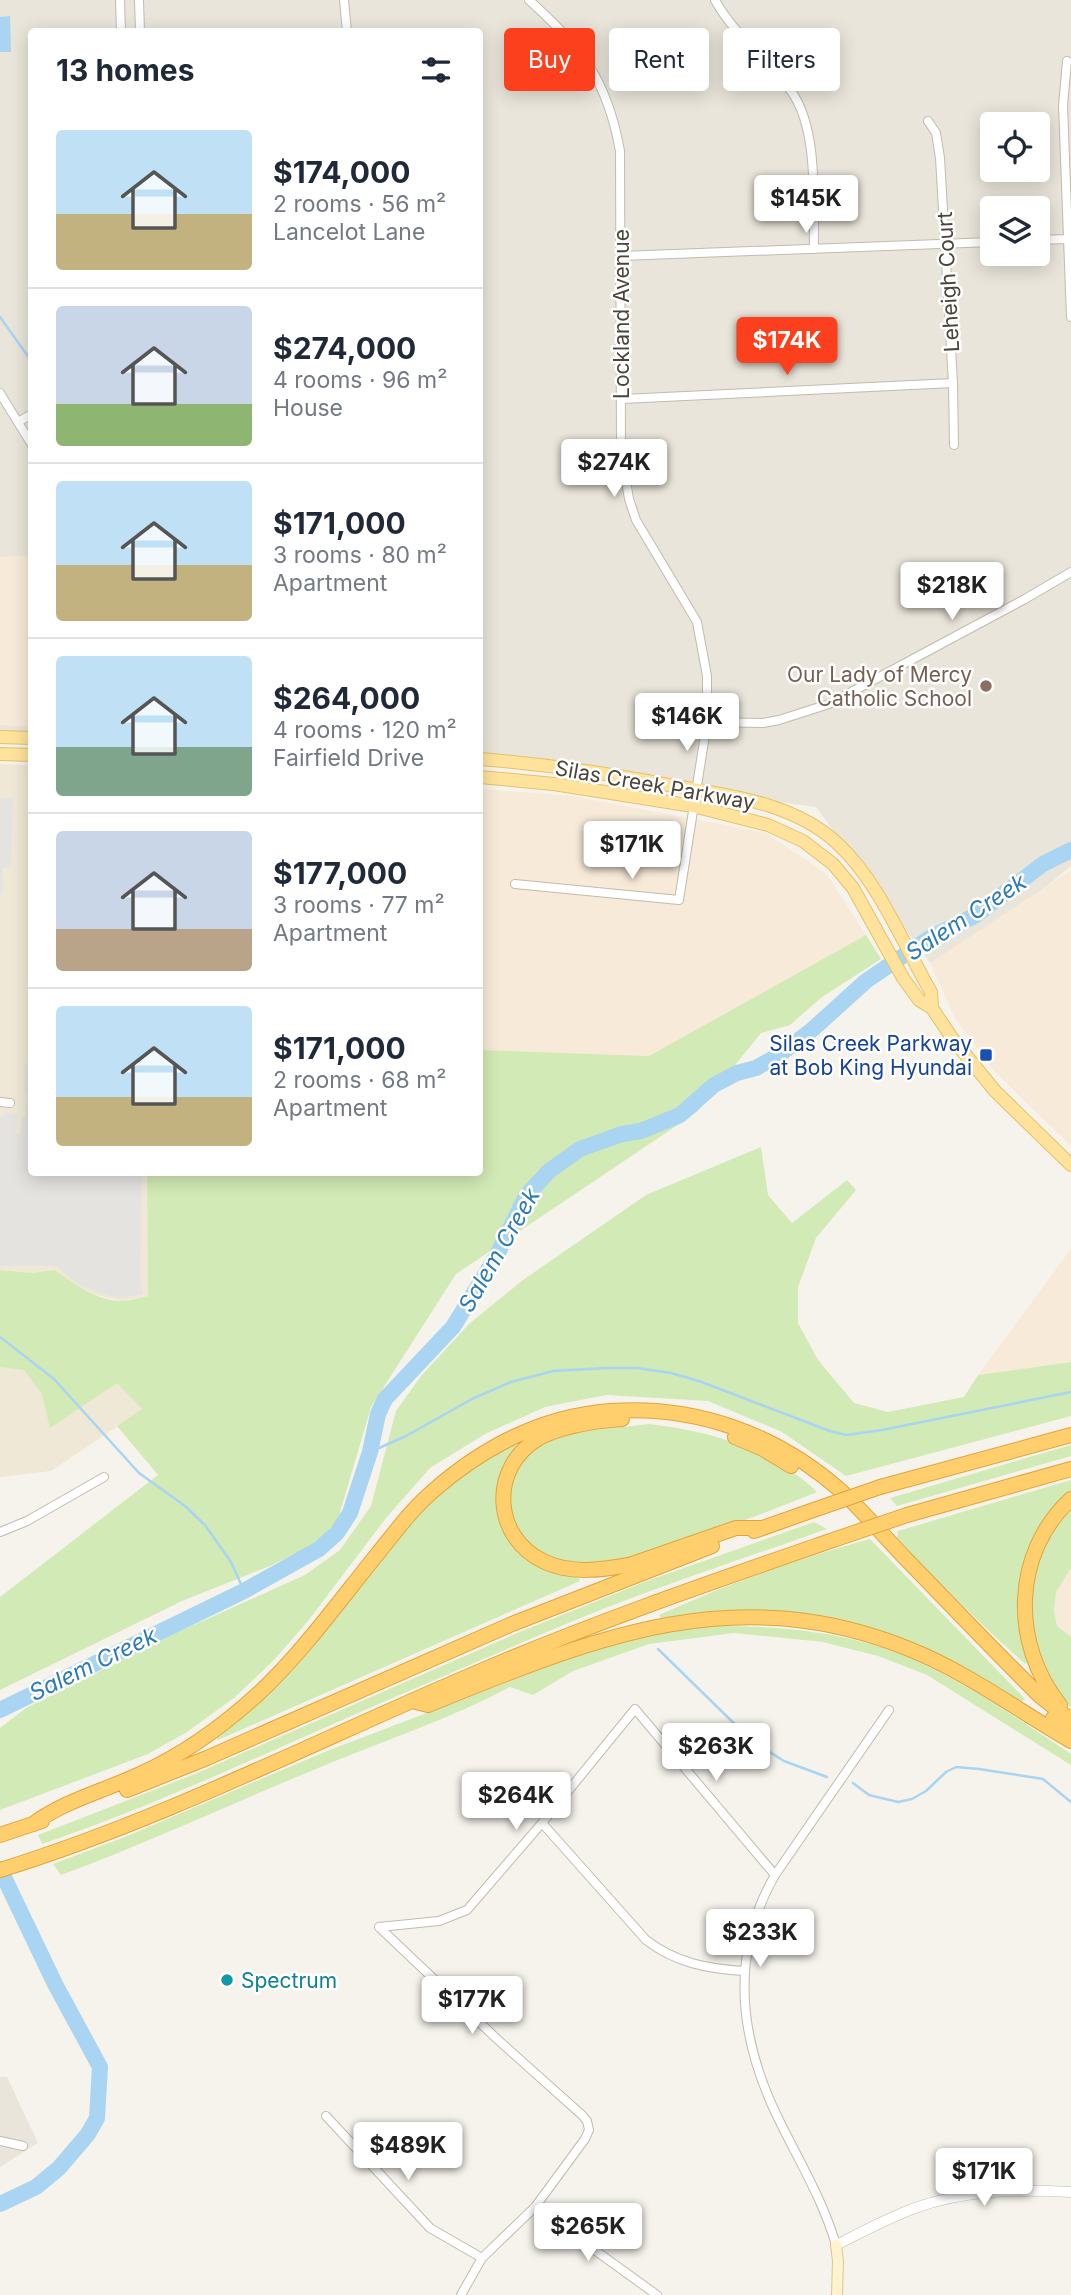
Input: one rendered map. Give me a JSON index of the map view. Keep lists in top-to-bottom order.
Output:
{
  "streets": {
    "main road": ["Silas Creek Parkway"],
    "street": ["Leheigh Court", "Lockland Avenue"]
  },
  "crossings": [
    ["Lockland Avenue", "Silas Creek Parkway"]
  ],
  "water": ["Salem Creek"],
  "places": {
    "other": ["Our Lady of Mercy Catholic School", "Spectrum"],
    "transit": ["Silas Creek Parkway at Bob King Hyundai"]
  },
  "page": {
    "chip": ["Buy", "Rent", "Filters"],
    "heading": "13 homes",
    "list": [
      {
        "name": "$174,000",
        "note": "2 rooms · 56 m² · Lancelot Lane"
      },
      {
        "name": "$274,000",
        "note": "4 rooms · 96 m² · House"
      },
      {
        "name": "$171,000",
        "note": "3 rooms · 80 m² · Apartment"
      },
      {
        "name": "$264,000",
        "note": "4 rooms · 120 m² · Fairfield Drive"
      },
      {
        "name": "$177,000",
        "note": "3 rooms · 77 m² · Apartment"
      },
      {
        "name": "$171,000",
        "note": "2 rooms · 68 m² · Apartment"
      }
    ],
    "price": [
      "$145K",
      "$174K",
      "$274K",
      "$218K",
      "$146K",
      "$171K",
      "$263K",
      "$264K",
      "$233K",
      "$177K",
      "$489K",
      "$171K",
      "$265K"
    ]
  }
}
